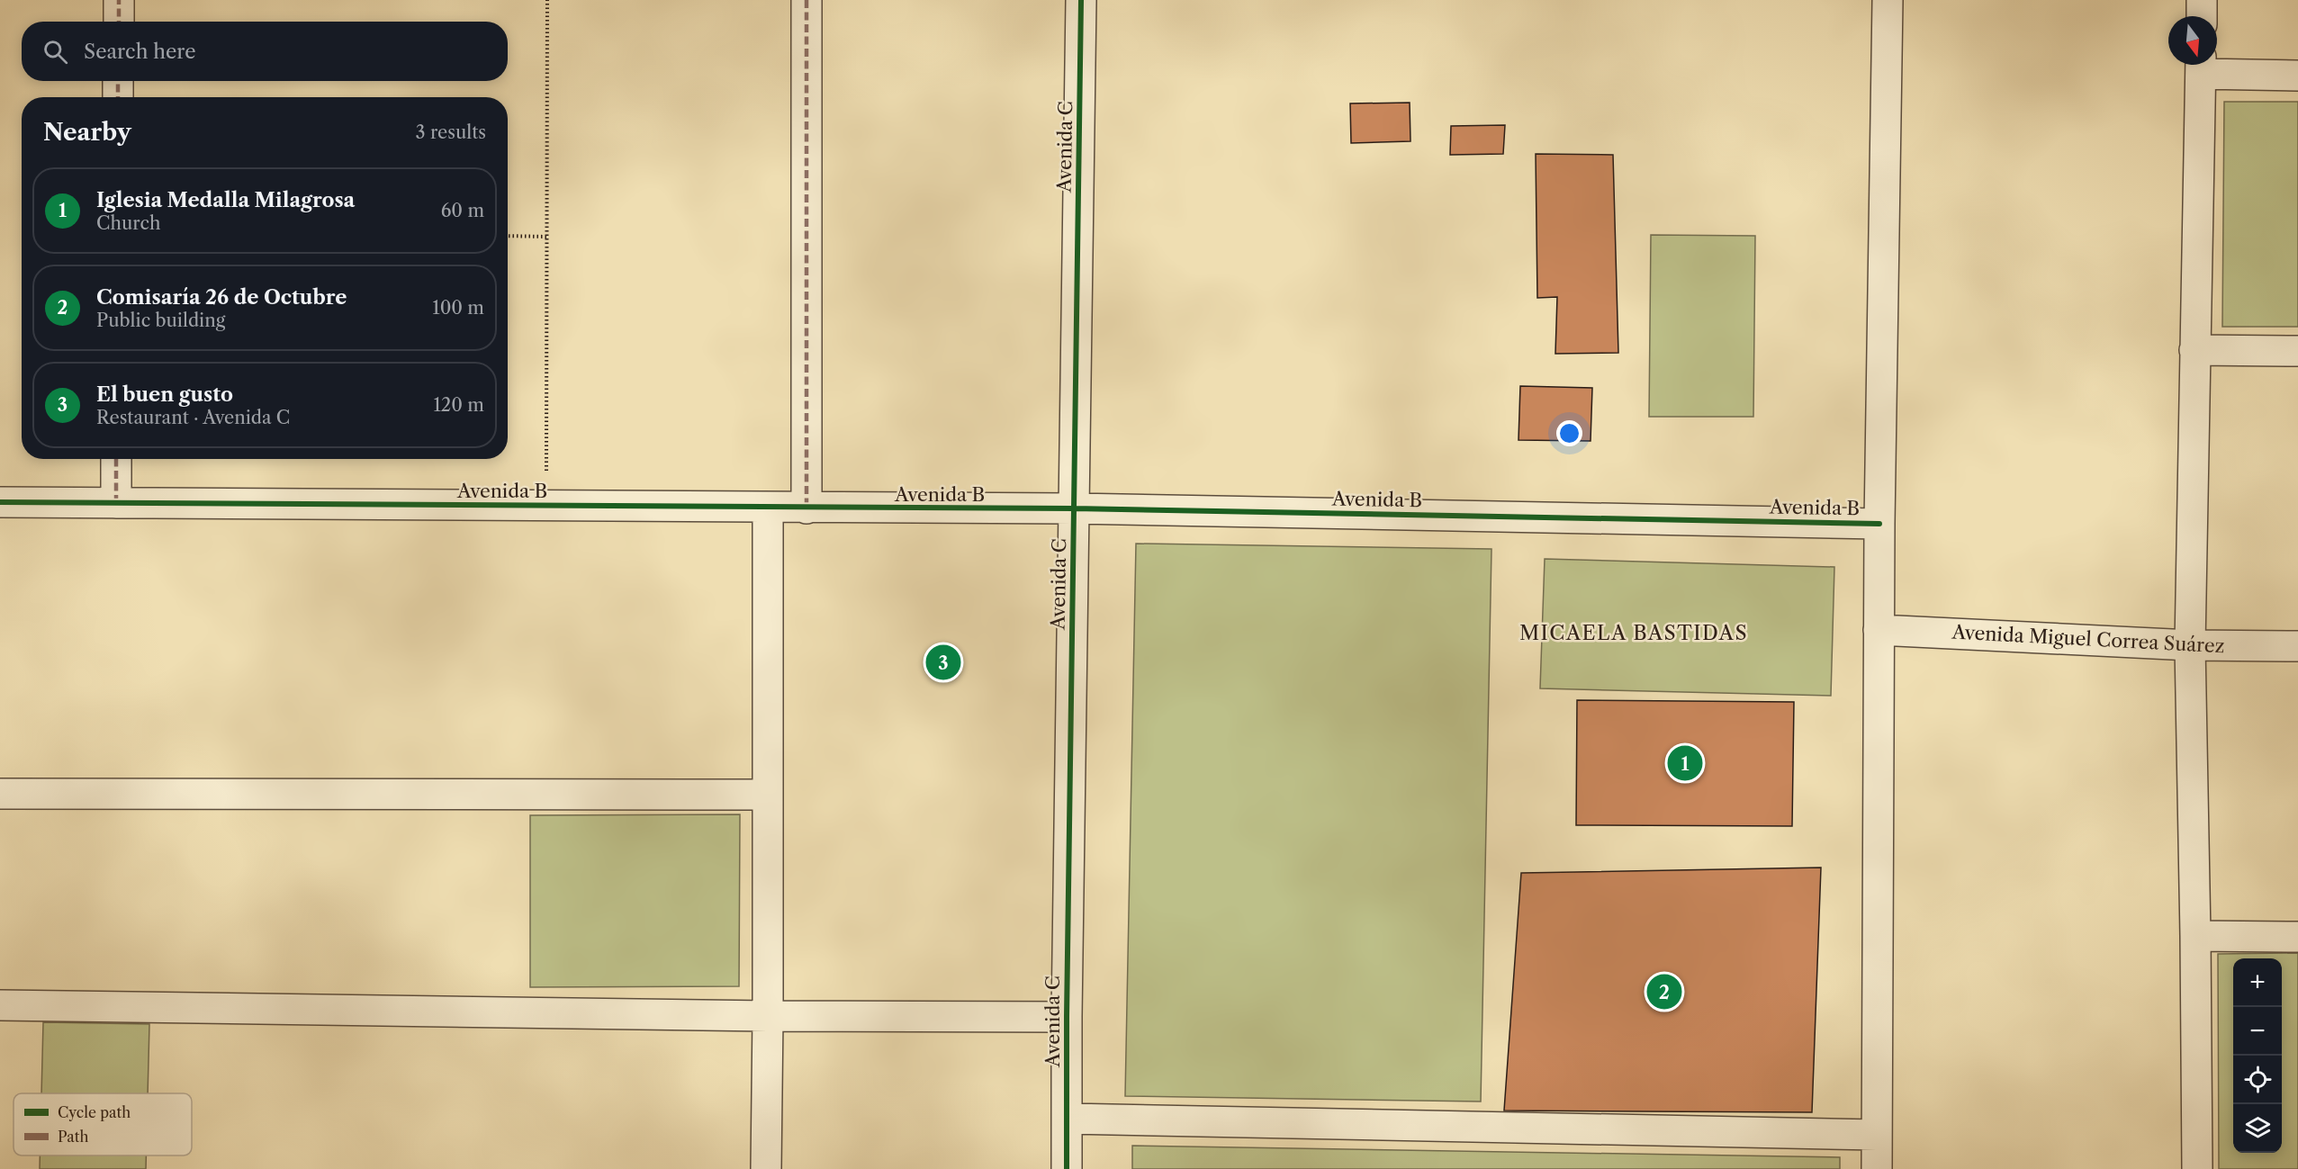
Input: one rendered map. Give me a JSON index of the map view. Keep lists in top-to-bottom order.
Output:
{
  "streets": {
    "street": ["Avenida C", "Avenida B", "Avenida Miguel Correa Suárez"]
  },
  "crossings": [
    ["Avenida C", "Avenida B"]
  ],
  "districts": ["MICAELA BASTIDAS"],
  "legend": ["Cycle path", "Path"],
  "north": "bottom",
  "page": {
    "search": "Search here",
    "heading": ["Nearby", "3 results"],
    "list": [
      {
        "mark": "1",
        "name": "Iglesia Medalla Milagrosa",
        "note": "Church",
        "value": "60 m"
      },
      {
        "mark": "2",
        "name": "Comisaría 26 de Octubre",
        "note": "Public building",
        "value": "100 m"
      },
      {
        "mark": "3",
        "name": "El buen gusto",
        "note": "Restaurant · Avenida C",
        "value": "120 m"
      }
    ],
    "pins": ["3", "1", "2"],
    "map_buttons": ["+", "−"]
  }
}
